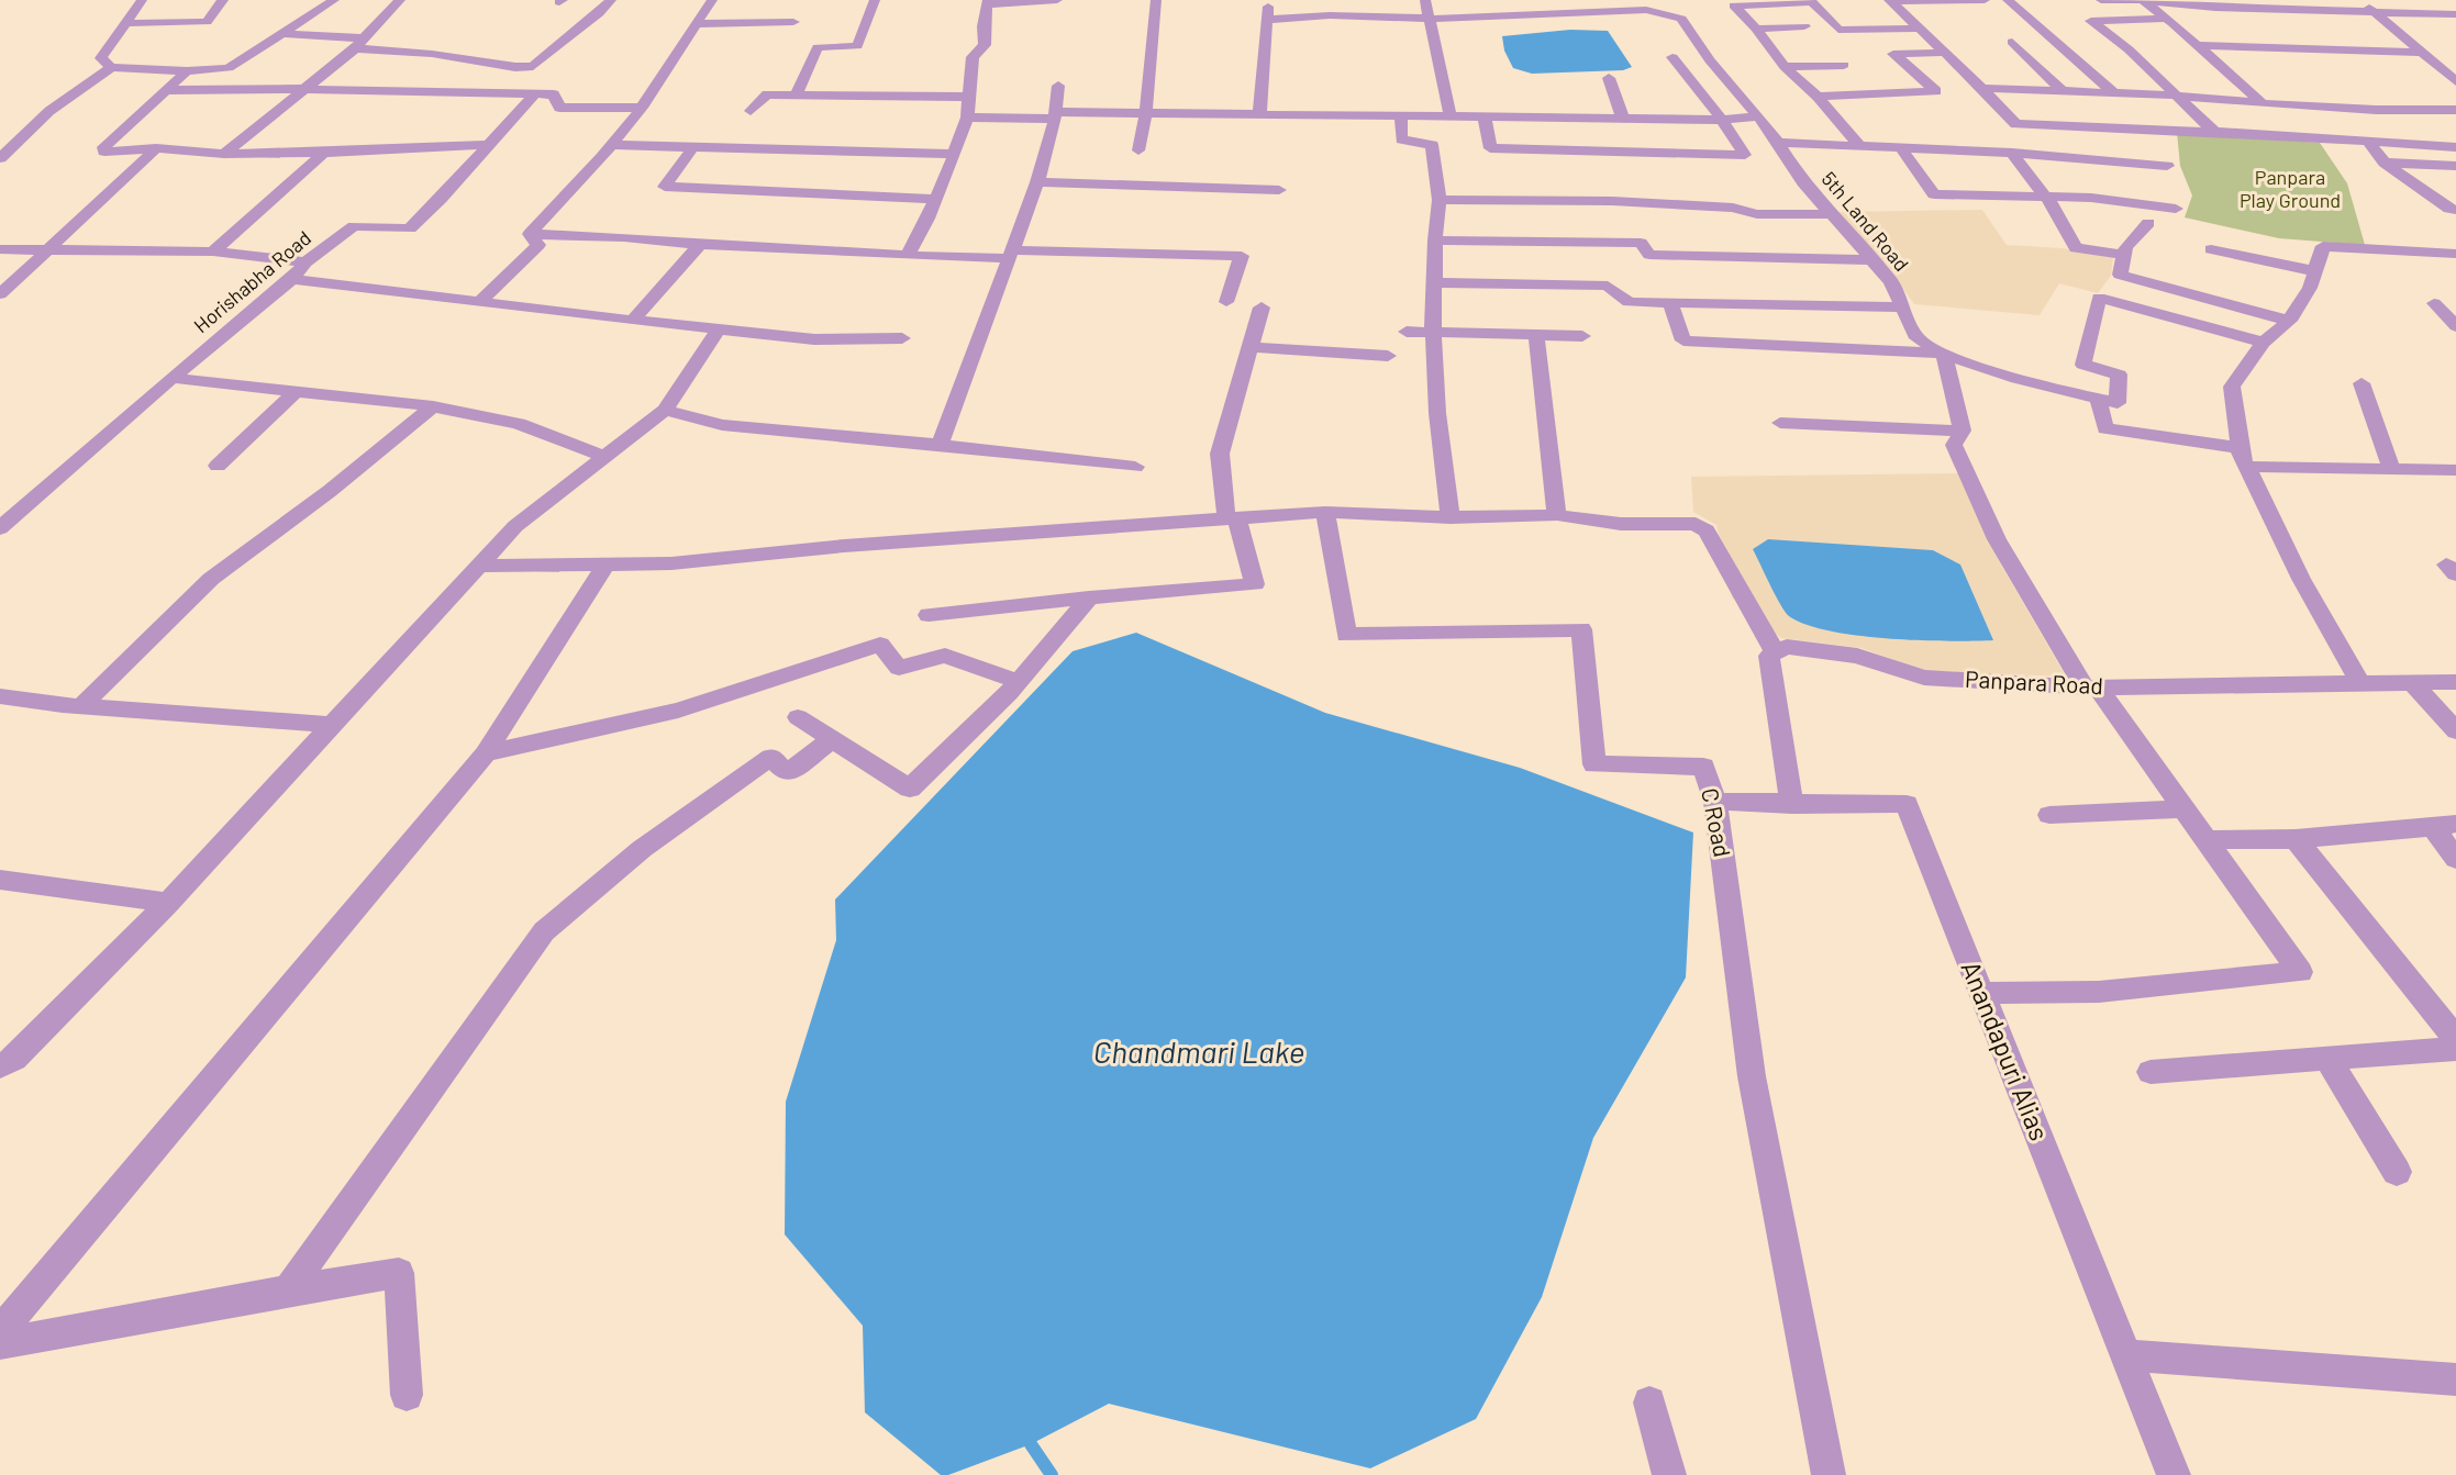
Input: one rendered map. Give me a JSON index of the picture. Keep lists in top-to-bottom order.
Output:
{
  "streets": {
    "street": [
      "5th Land Road",
      "Horishabha Road",
      "Panpara Road",
      "C Road",
      "Anandapuri Alias"
    ]
  },
  "crossings": [
    ["C Road", "Anandapuri Alias"]
  ],
  "water": ["Chandmari Lake"],
  "parks": ["Panpara Play Ground"]
}
